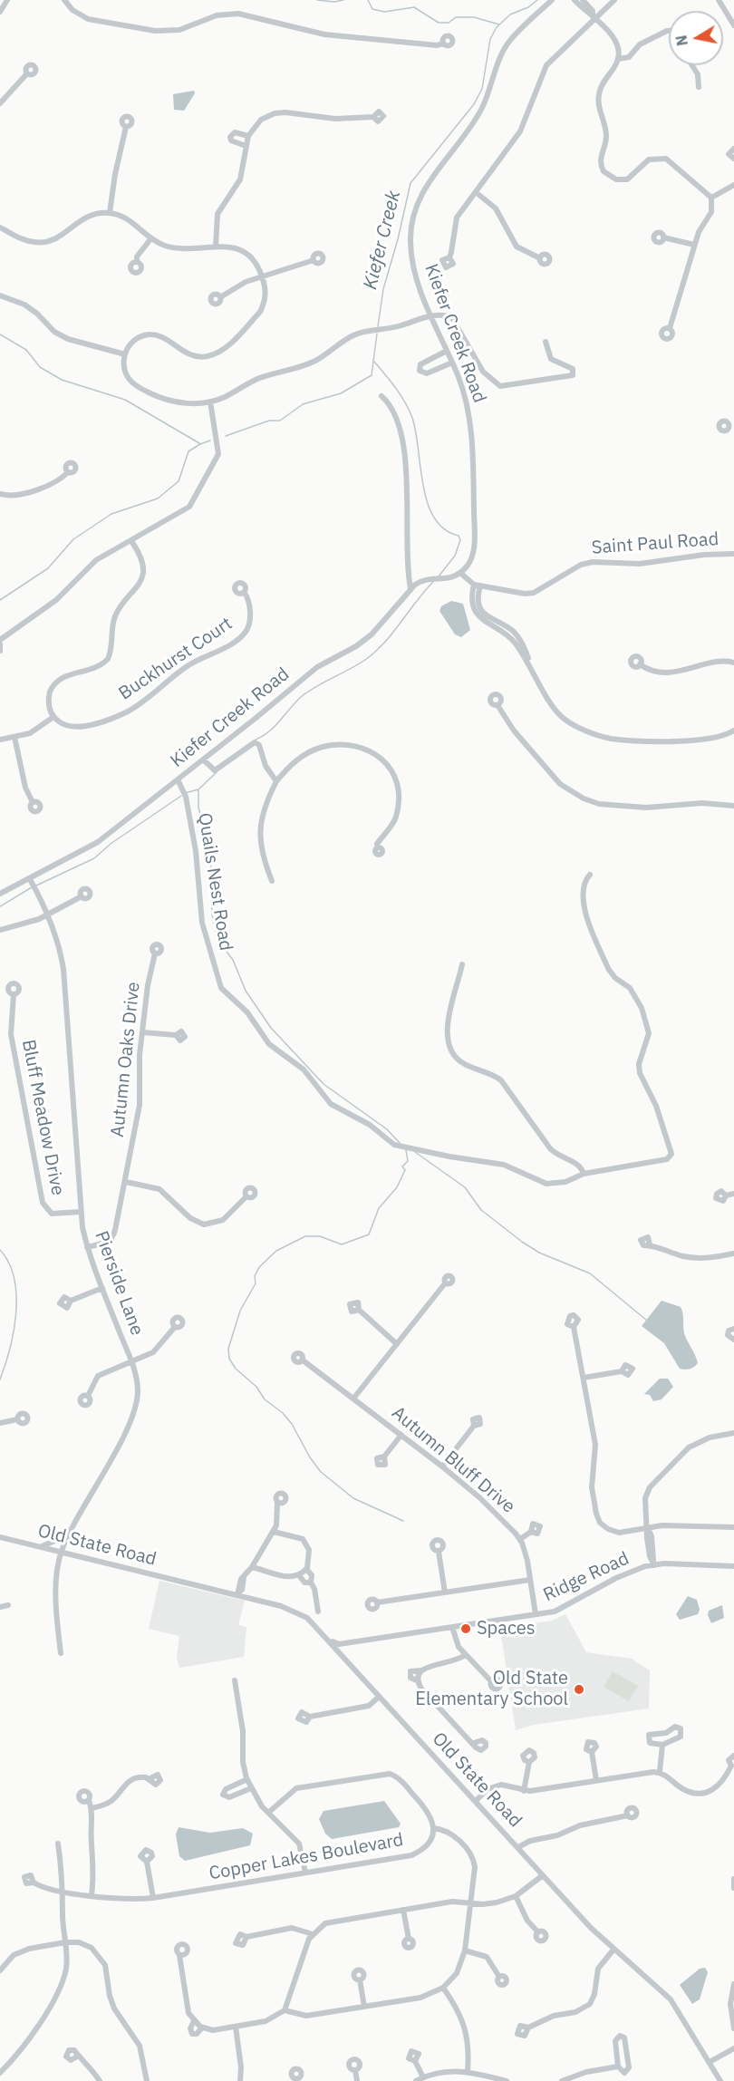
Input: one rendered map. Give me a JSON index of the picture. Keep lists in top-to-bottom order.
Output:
{
  "streets": {
    "street": [
      "Kiefer Creek Road",
      "Saint Paul Road",
      "Buckhurst Court",
      "Quails Nest Road",
      "Autumn Oaks Drive",
      "Bluff Meadow Drive",
      "Pierside Lane",
      "Autumn Bluff Drive",
      "Old State Road",
      "Ridge Road",
      "Copper Lakes Boulevard"
    ]
  },
  "crossings": [
    ["Kiefer Creek Road", "Saint Paul Road"],
    ["Kiefer Creek Road", "Quails Nest Road"],
    ["Kiefer Creek Road", "Pierside Lane"],
    ["Autumn Oaks Drive", "Pierside Lane"],
    ["Bluff Meadow Drive", "Pierside Lane"],
    ["Pierside Lane", "Old State Road"],
    ["Autumn Bluff Drive", "Ridge Road"],
    ["Old State Road", "Ridge Road"]
  ],
  "water": ["Kiefer Creek"],
  "places": ["Spaces", "Old State Elementary School"],
  "north": "left"
}
